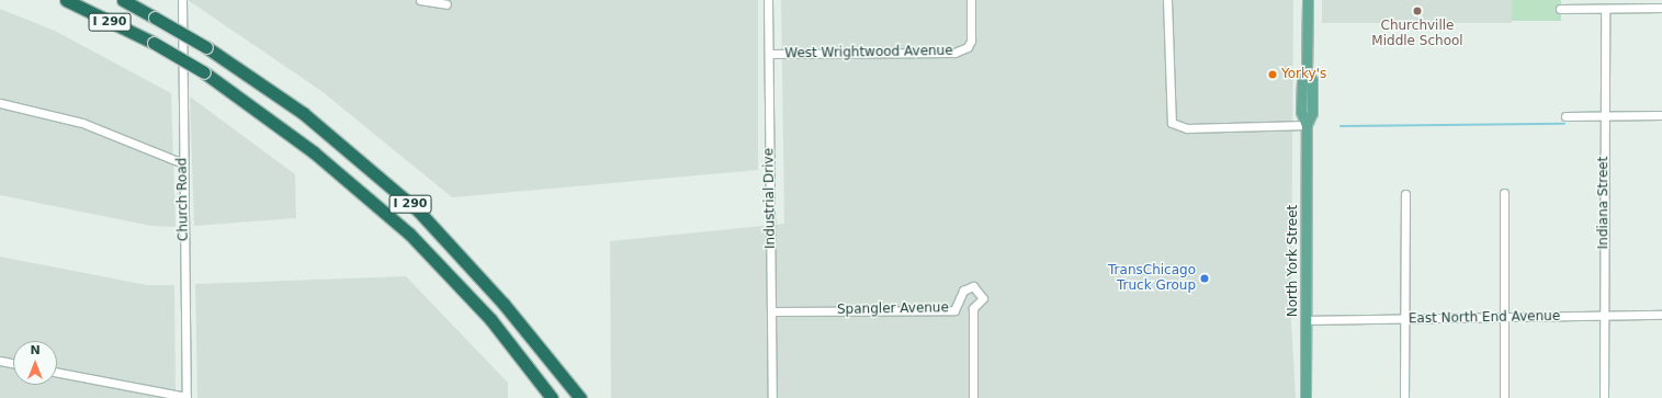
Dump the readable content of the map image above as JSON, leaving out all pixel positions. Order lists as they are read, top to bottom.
{
  "streets": {
    "highway": ["I 290"],
    "main road": ["North York Street"],
    "street": [
      "West Wrightwood Avenue",
      "Industrial Drive",
      "Church Road",
      "Indiana Street",
      "Spangler Avenue",
      "East North End Avenue"
    ]
  },
  "crossings": [
    ["West Wrightwood Avenue", "Industrial Drive"],
    ["Industrial Drive", "Spangler Avenue"],
    ["Indiana Street", "East North End Avenue"],
    ["North York Street", "East North End Avenue"]
  ],
  "places": ["Churchville Middle School", "Yorky's", "TransChicago Truck Group"],
  "north": "top"
}
